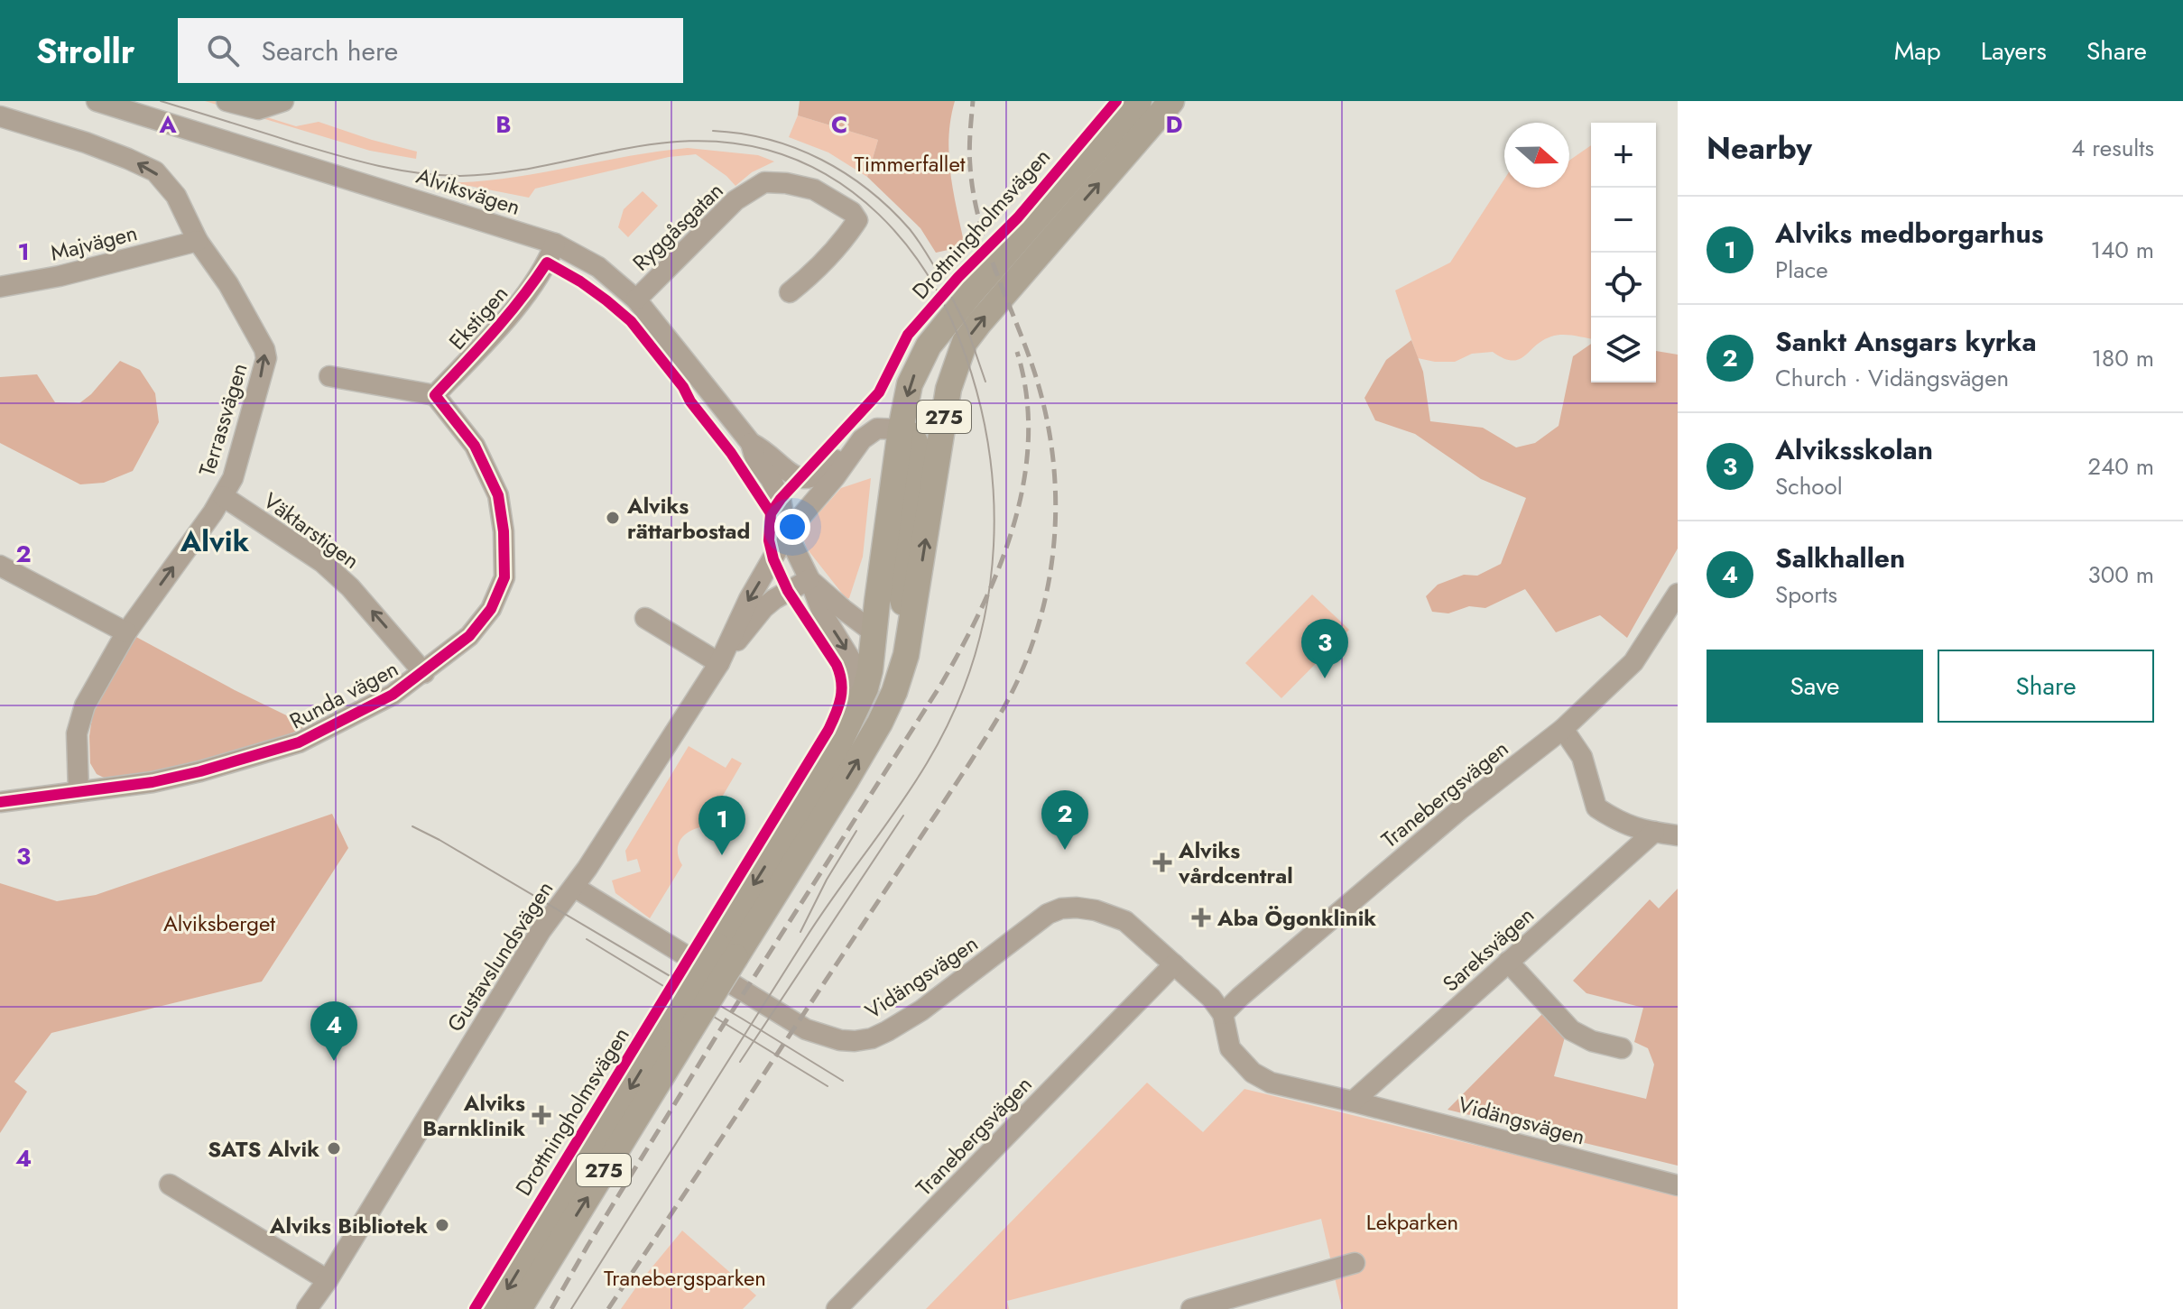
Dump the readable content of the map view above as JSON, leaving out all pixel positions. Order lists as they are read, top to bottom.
{
  "streets": {
    "main road": ["Drottningholmsvägen", "275"],
    "street": [
      "Alviksvägen",
      "Ryggåsgatan",
      "Majvägen",
      "Ekstigen",
      "Terrassvägen",
      "Väktarstigen",
      "Runda vägen",
      "Tranebergsvägen",
      "Sareksvägen",
      "Gustavslundsvägen",
      "Vidängsvägen"
    ]
  },
  "crossings": [
    ["Alviksvägen", "Drottningholmsvägen"],
    ["Alviksvägen", "Ryggåsgatan"],
    ["Alviksvägen", "Ekstigen"],
    ["Alviksvägen", "Gustavslundsvägen"],
    ["Majvägen", "Terrassvägen"],
    ["Ekstigen", "Runda vägen"],
    ["Terrassvägen", "Väktarstigen"],
    ["Terrassvägen", "Runda vägen"],
    ["Väktarstigen", "Runda vägen"],
    ["Tranebergsvägen", "Vidängsvägen"],
    ["Sareksvägen", "Vidängsvägen"],
    ["Gustavslundsvägen", "Vidängsvägen"]
  ],
  "one_way": ["Väktarstigen"],
  "districts": ["Alvik"],
  "parks": [
    "Timmerfallet",
    "Alviksberget",
    "Lekparken",
    "Tranebergsparken"
  ],
  "places": {
    "other": ["Alviks rättarbostad", "SATS Alvik", "Alviks Bibliotek"],
    "health": ["Alviks vårdcentral", "Aba Ögonklinik", "Alviks Barnklinik"]
  },
  "north": "right",
  "page": {
    "header": "Strollr",
    "search": "Search here",
    "nav": ["Map", "Layers", "Share"],
    "heading": ["Nearby", "4 results"],
    "map_buttons": ["+", "−"],
    "list": [
      {
        "mark": "1",
        "name": "Alviks medborgarhus",
        "note": "Place",
        "value": "140 m"
      },
      {
        "mark": "2",
        "name": "Sankt Ansgars kyrka",
        "note": "Church · Vidängsvägen",
        "value": "180 m"
      },
      {
        "mark": "3",
        "name": "Alviksskolan",
        "note": "School",
        "value": "240 m"
      },
      {
        "mark": "4",
        "name": "Salkhallen",
        "note": "Sports",
        "value": "300 m"
      }
    ],
    "pins": [
      "3",
      "2",
      "1",
      "4"
    ],
    "buttons": ["Save", "Share"]
  },
  "grid": {
    "columns": [
      "A",
      "B",
      "C",
      "D"
    ],
    "rows": [
      "1",
      "2",
      "3",
      "4"
    ]
  }
}
